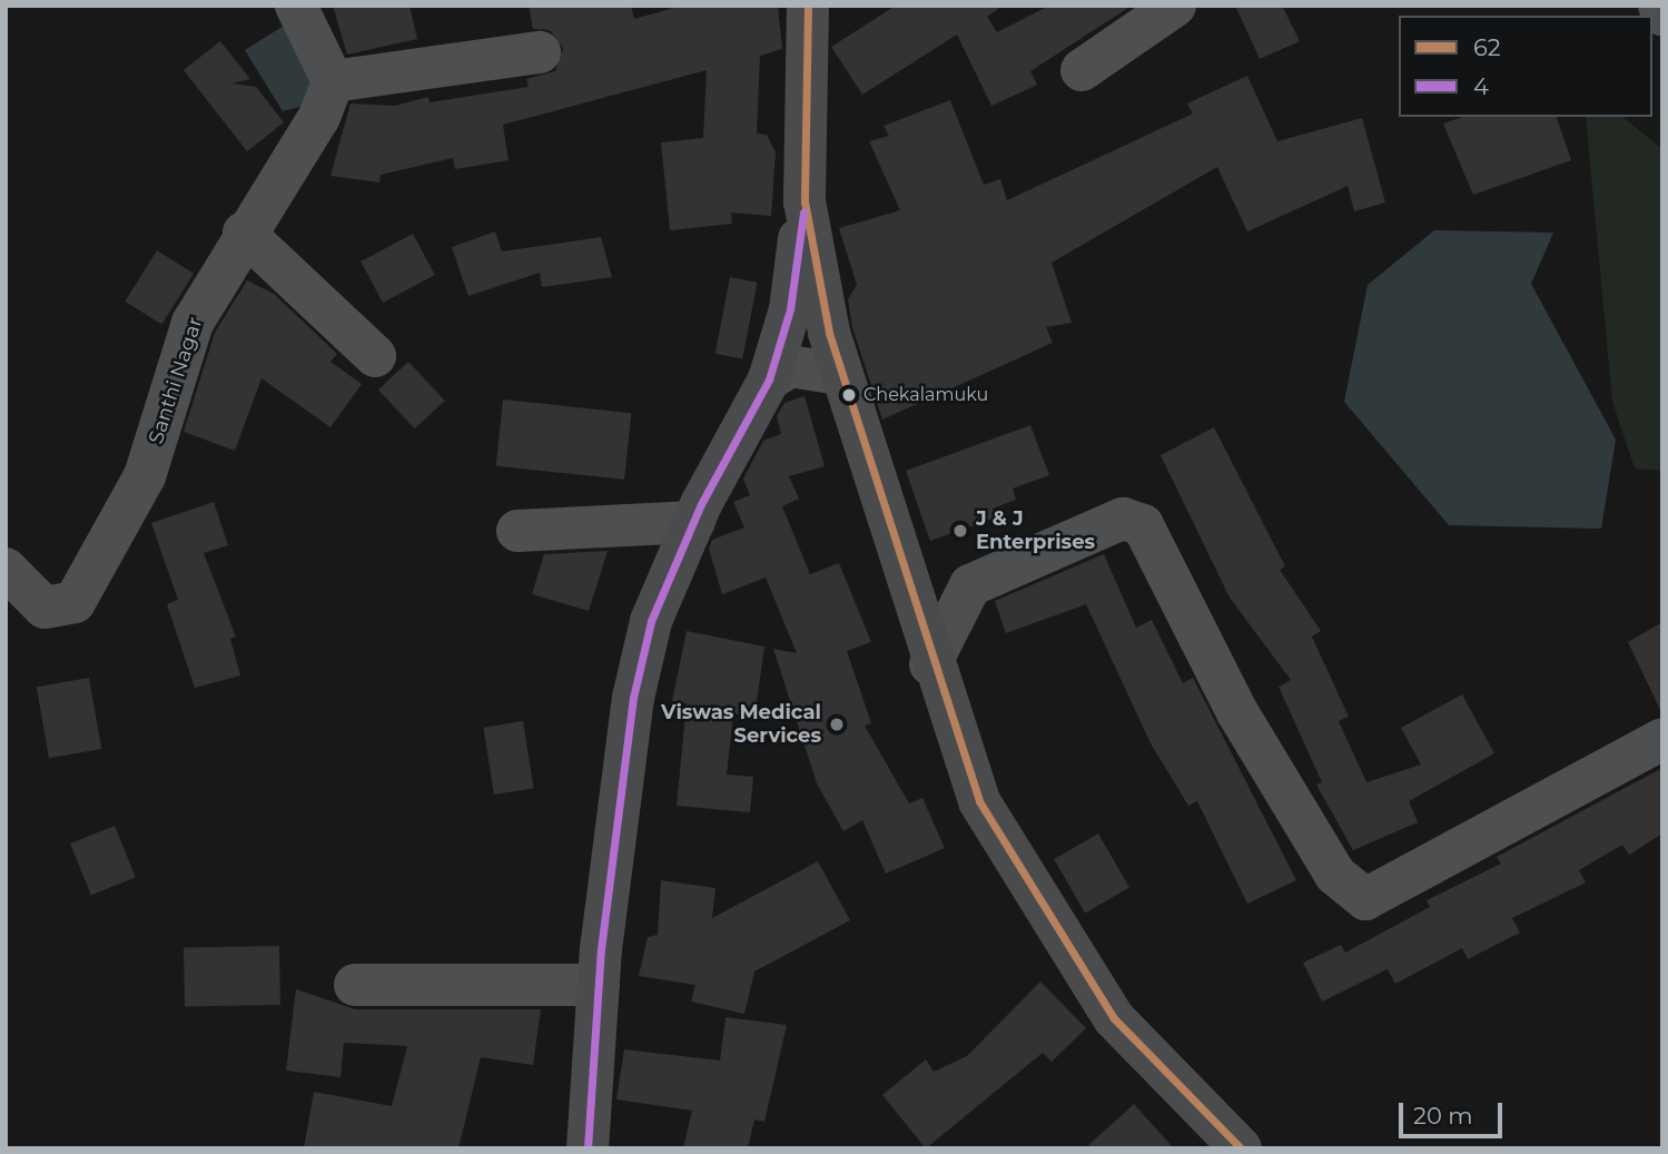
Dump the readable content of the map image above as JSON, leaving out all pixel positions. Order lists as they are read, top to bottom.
{
  "streets": {
    "street": ["Santhi Nagar"]
  },
  "places": ["Chekalamuku", "J & J Enterprises", "Viswas Medical Services"],
  "lines": ["transit line 62", "transit line 4"],
  "legend": ["62", "4"],
  "scale_bar": "20 m"
}
